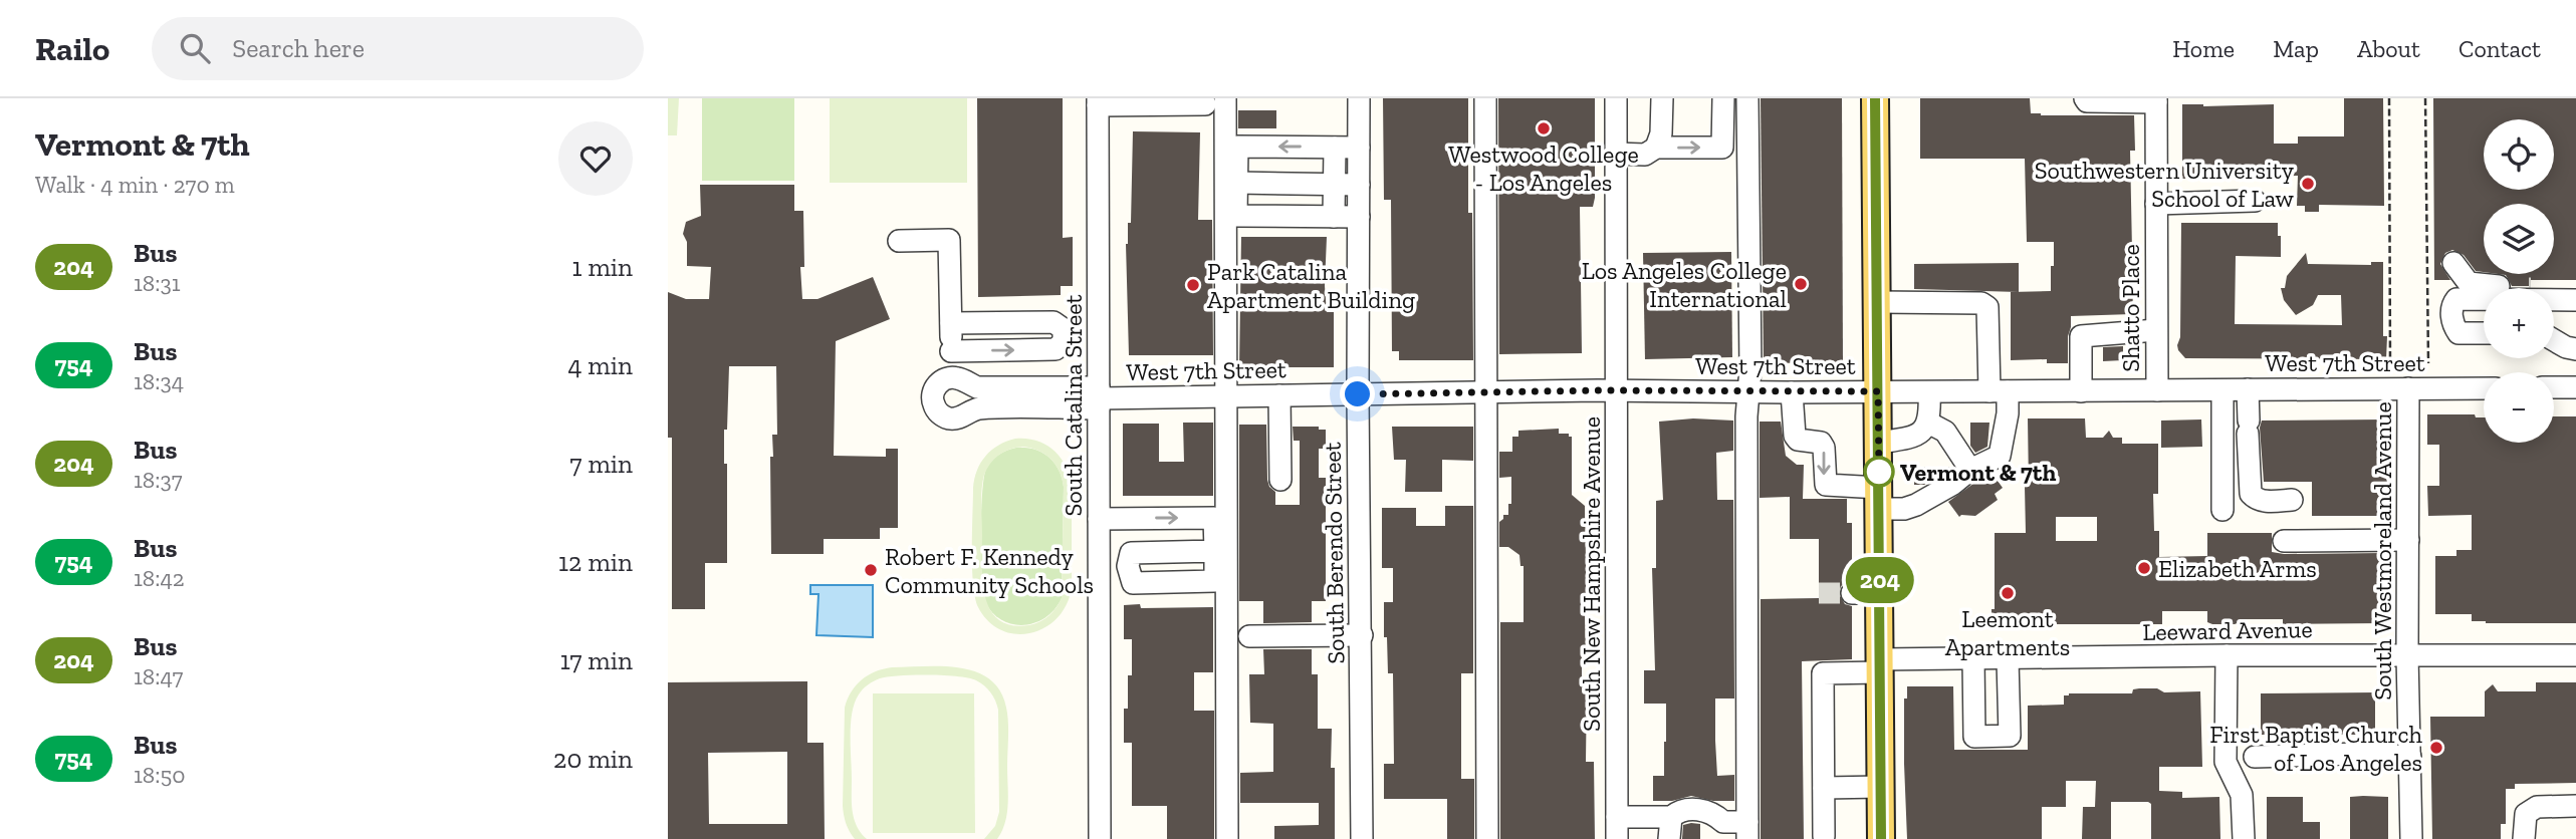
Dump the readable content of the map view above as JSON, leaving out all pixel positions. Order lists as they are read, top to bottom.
{
  "streets": {
    "street": [
      "Shatto Place",
      "West 7th Street",
      "South Catalina Street",
      "South Westmoreland Avenue",
      "South Berendo Street",
      "South New Hampshire Avenue",
      "Leeward Avenue"
    ]
  },
  "crossings": [
    ["Shatto Place", "West 7th Street"],
    ["West 7th Street", "South Catalina Street"],
    ["West 7th Street", "South Westmoreland Avenue"],
    ["West 7th Street", "South Berendo Street"],
    ["West 7th Street", "South New Hampshire Avenue"],
    ["South Westmoreland Avenue", "Leeward Avenue"]
  ],
  "places": [
    "Westwood College - Los Angeles",
    "Southwestern University School of Law",
    "Los Angeles College International",
    "Park Catalina Apartment Building",
    "Vermont & 7th",
    "Elizabeth Arms",
    "Robert F. Kennedy Community Schools",
    "Leemont Apartments",
    "First Baptist Church of Los Angeles"
  ],
  "lines": ["bus line 204"],
  "page": {
    "header": "Railo",
    "search": "Search here",
    "nav": [
      "Home",
      "Map",
      "About",
      "Contact"
    ],
    "heading": ["Vermont & 7th", "Walk · 4 min · 270 m"],
    "on_map": "204",
    "map_buttons": ["+", "−"],
    "list": [
      {
        "mark": "204",
        "name": "Bus",
        "note": "18:31",
        "value": "1 min"
      },
      {
        "mark": "754",
        "name": "Bus",
        "note": "18:34",
        "value": "4 min"
      },
      {
        "mark": "204",
        "name": "Bus",
        "note": "18:37",
        "value": "7 min"
      },
      {
        "mark": "754",
        "name": "Bus",
        "note": "18:42",
        "value": "12 min"
      },
      {
        "mark": "204",
        "name": "Bus",
        "note": "18:47",
        "value": "17 min"
      },
      {
        "mark": "754",
        "name": "Bus",
        "note": "18:50",
        "value": "20 min"
      }
    ]
  }
}
